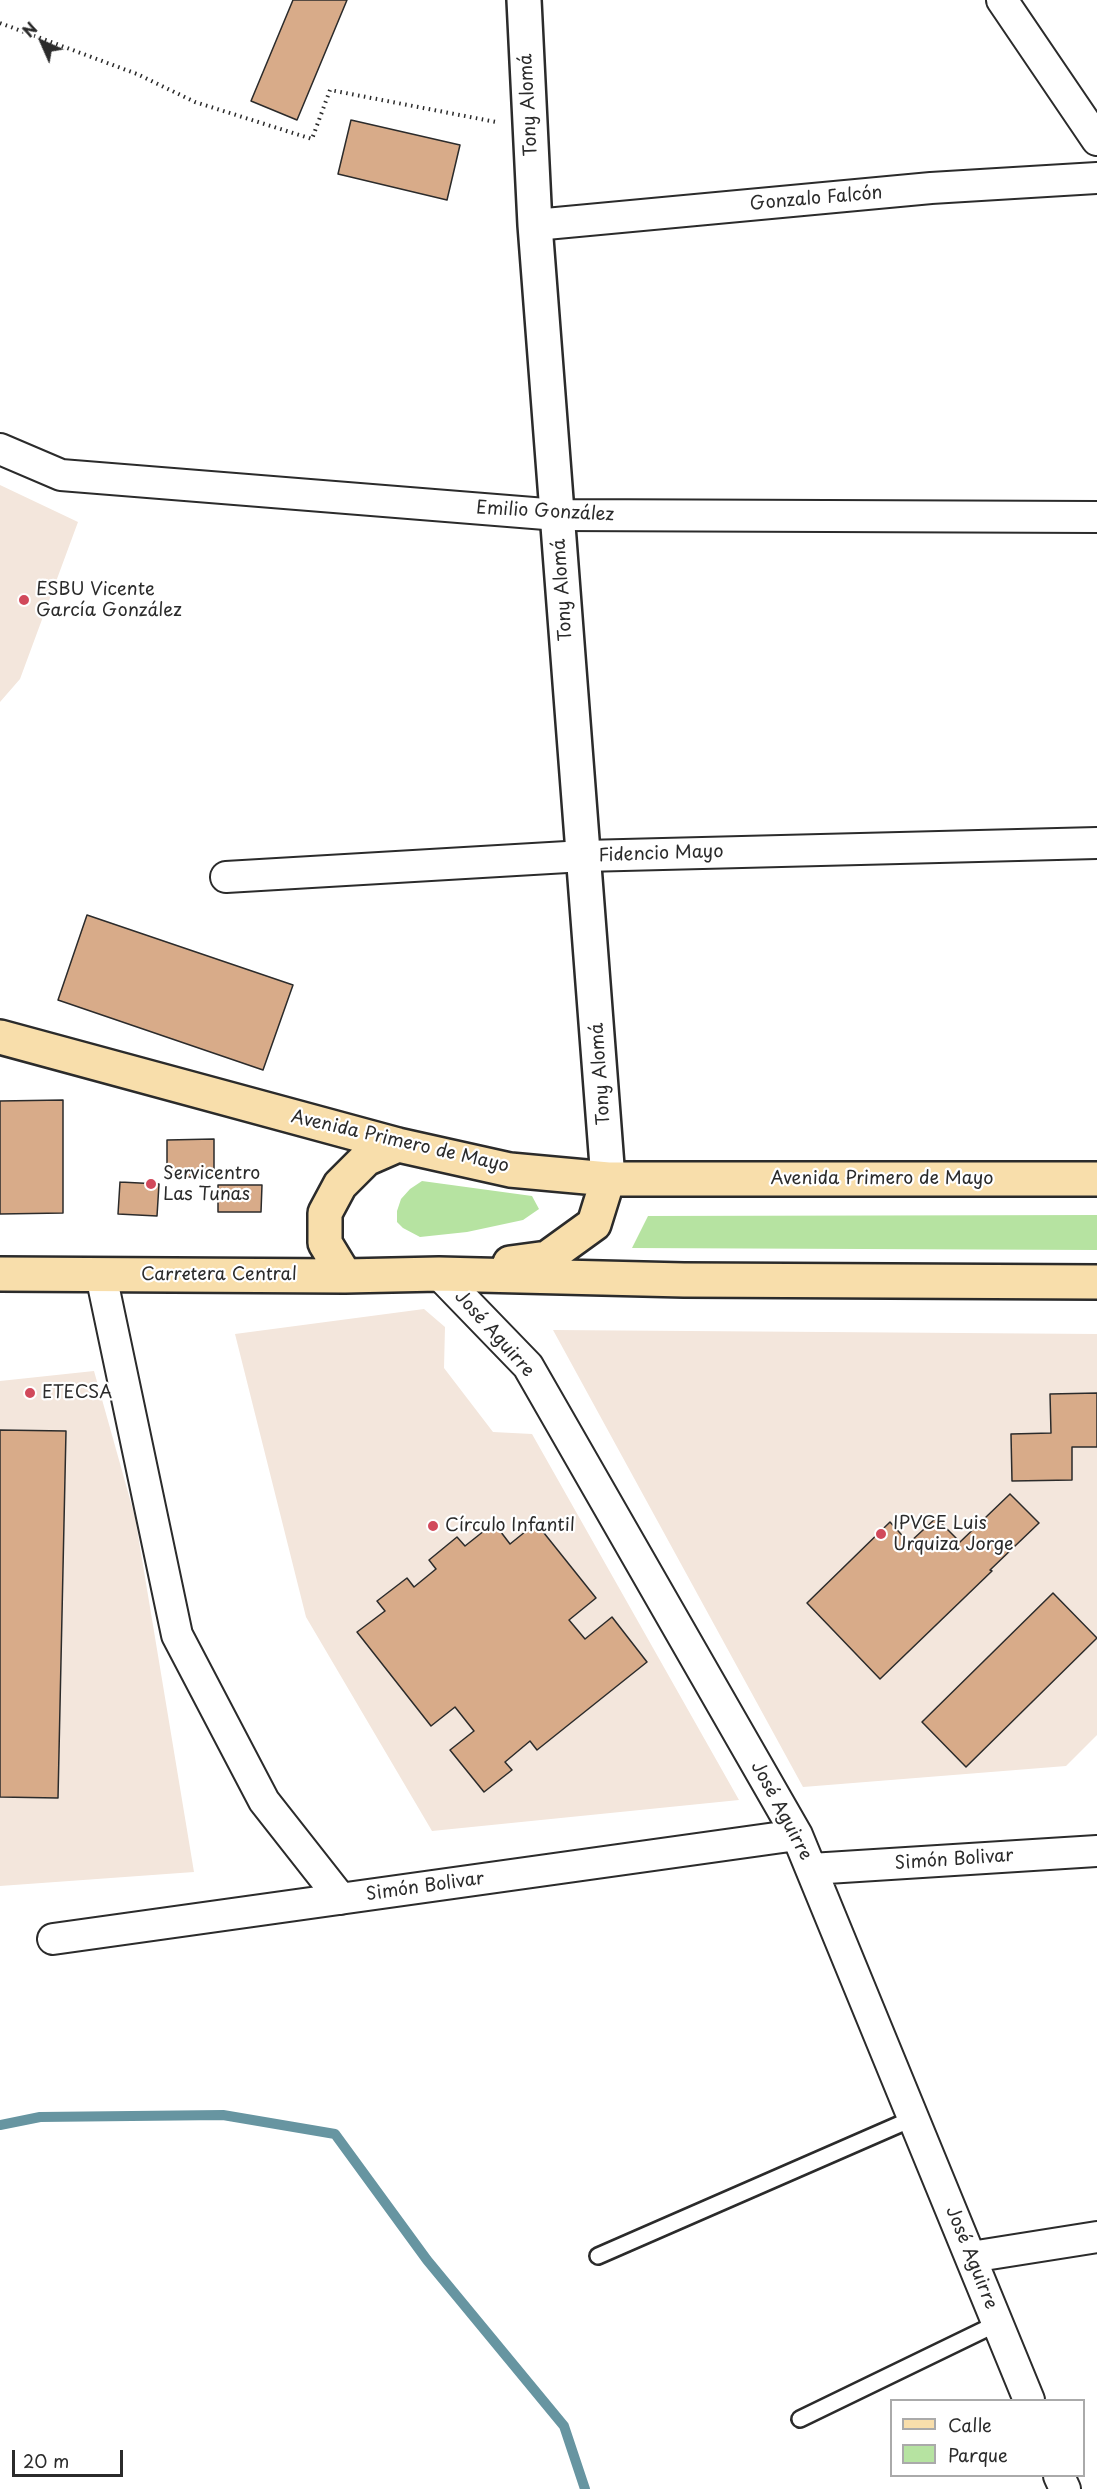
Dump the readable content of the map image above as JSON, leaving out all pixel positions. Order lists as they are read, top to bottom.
{
  "streets": {
    "main road": ["Avenida Primero de Mayo", "Carretera Central"],
    "street": [
      "Tony Alomá",
      "Gonzalo Falcón",
      "Emilio González",
      "Fidencio Mayo",
      "José Aguirre",
      "Simón Bolivar"
    ]
  },
  "crossings": [
    ["Tony Alomá", "Gonzalo Falcón"],
    ["Tony Alomá", "Emilio González"],
    ["Tony Alomá", "Fidencio Mayo"],
    ["Tony Alomá", "Avenida Primero de Mayo"],
    ["Carretera Central", "José Aguirre"],
    ["José Aguirre", "Simón Bolivar"]
  ],
  "places": [
    "ESBU Vicente García González",
    "Servicentro Las Tunas",
    "ETECSA",
    "Círculo Infantil",
    "IPVCE Luis Urquiza Jorge"
  ],
  "legend": ["Calle", "Parque"],
  "scale_bar": "20 m",
  "north": "top left"
}
